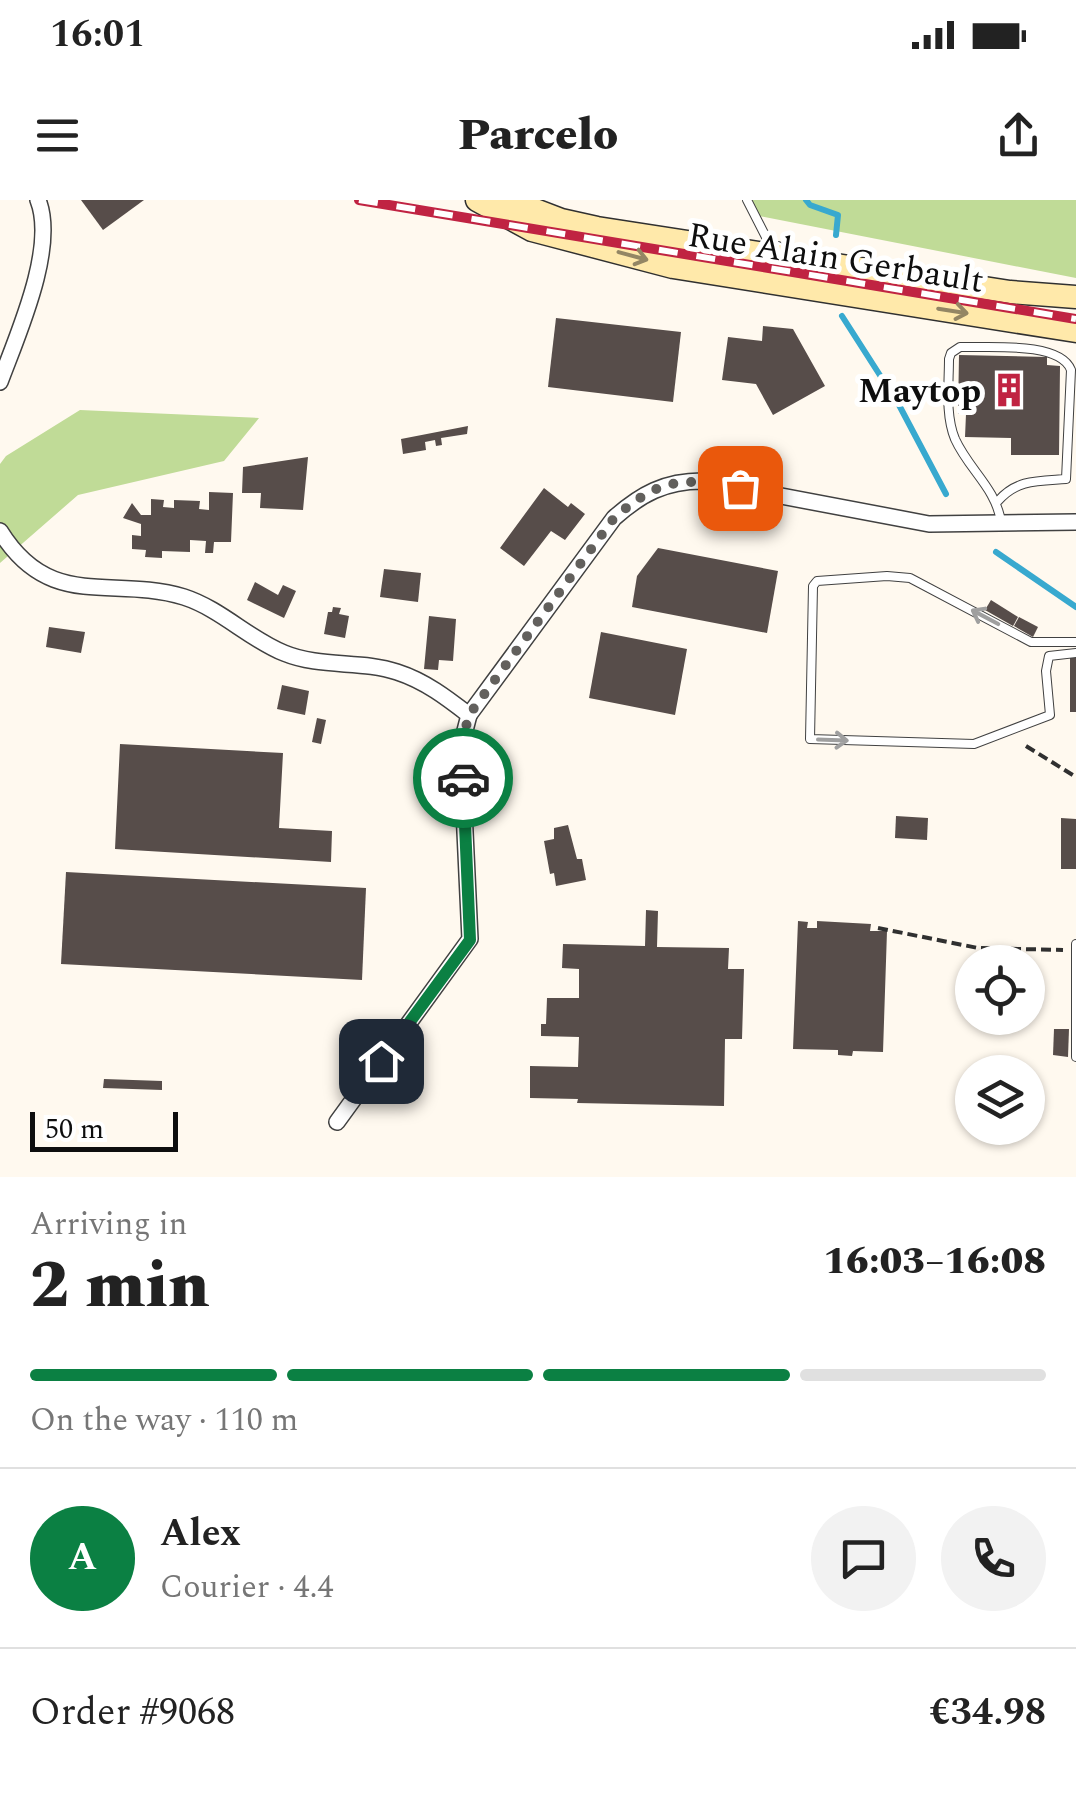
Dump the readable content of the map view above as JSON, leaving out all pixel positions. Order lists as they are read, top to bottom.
{
  "streets": {
    "main road": ["Rue Alain Gerbault"]
  },
  "places": {
    "building": ["Maytop"]
  },
  "scale_bar": "50 m",
  "page": {
    "status": "16:01",
    "header": "Parcelo",
    "scale": "50 m",
    "heading": ["2 min", "Arriving in", "16:03–16:08"],
    "panel": [
      "Alex",
      "Courier · 4.4",
      "Order #9068",
      "€34.98"
    ],
    "bar": "On the way · 110 m",
    "round": "A"
  }
}
